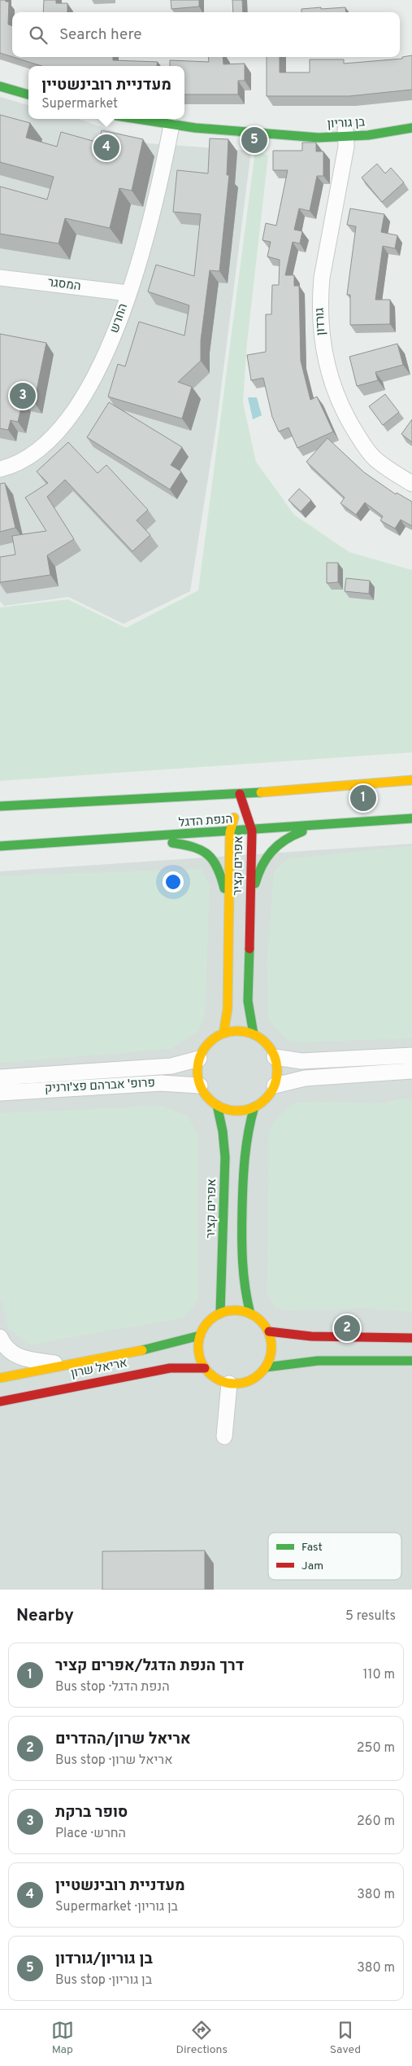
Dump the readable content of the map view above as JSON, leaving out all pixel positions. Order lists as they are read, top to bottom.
{
  "streets": {
    "street": [
      "בן גוריון",
      "המסגר",
      "החרש",
      "גורדון",
      "הנפת הדגל",
      "אפרים קציר",
      "פרופ' אברהם פצ'ורניק",
      "אריאל שרון"
    ]
  },
  "crossings": [
    ["בן גוריון", "החרש"],
    ["בן גוריון", "גורדון"],
    ["המסגר", "החרש"],
    ["הנפת הדגל", "אפרים קציר"],
    ["אפרים קציר", "פרופ' אברהם פצ'ורניק"],
    ["אפרים קציר", "אריאל שרון"]
  ],
  "legend": ["Fast", "Jam"],
  "page": {
    "search": "Search here",
    "popup": ["מעדניית רובינשטיין", "Supermarket"],
    "pins": [
      "5",
      "4",
      "3",
      "1",
      "2"
    ],
    "heading": ["Nearby", "5 results"],
    "list": [
      {
        "mark": "1",
        "name": "דרך הנפת הדגל/אפרים קציר",
        "note": "Bus stop · הנפת הדגל",
        "value": "110 m"
      },
      {
        "mark": "2",
        "name": "אריאל שרון/ההדרים",
        "note": "Bus stop · אריאל שרון",
        "value": "250 m"
      },
      {
        "mark": "3",
        "name": "סופר ברקת",
        "note": "Place · החרש",
        "value": "260 m"
      },
      {
        "mark": "4",
        "name": "מעדניית רובינשטיין",
        "note": "Supermarket · בן גוריון",
        "value": "380 m"
      },
      {
        "mark": "5",
        "name": "בן גוריון/גורדון",
        "note": "Bus stop · בן גוריון",
        "value": "380 m"
      }
    ],
    "nav": ["Map", "Directions", "Saved"]
  }
}
